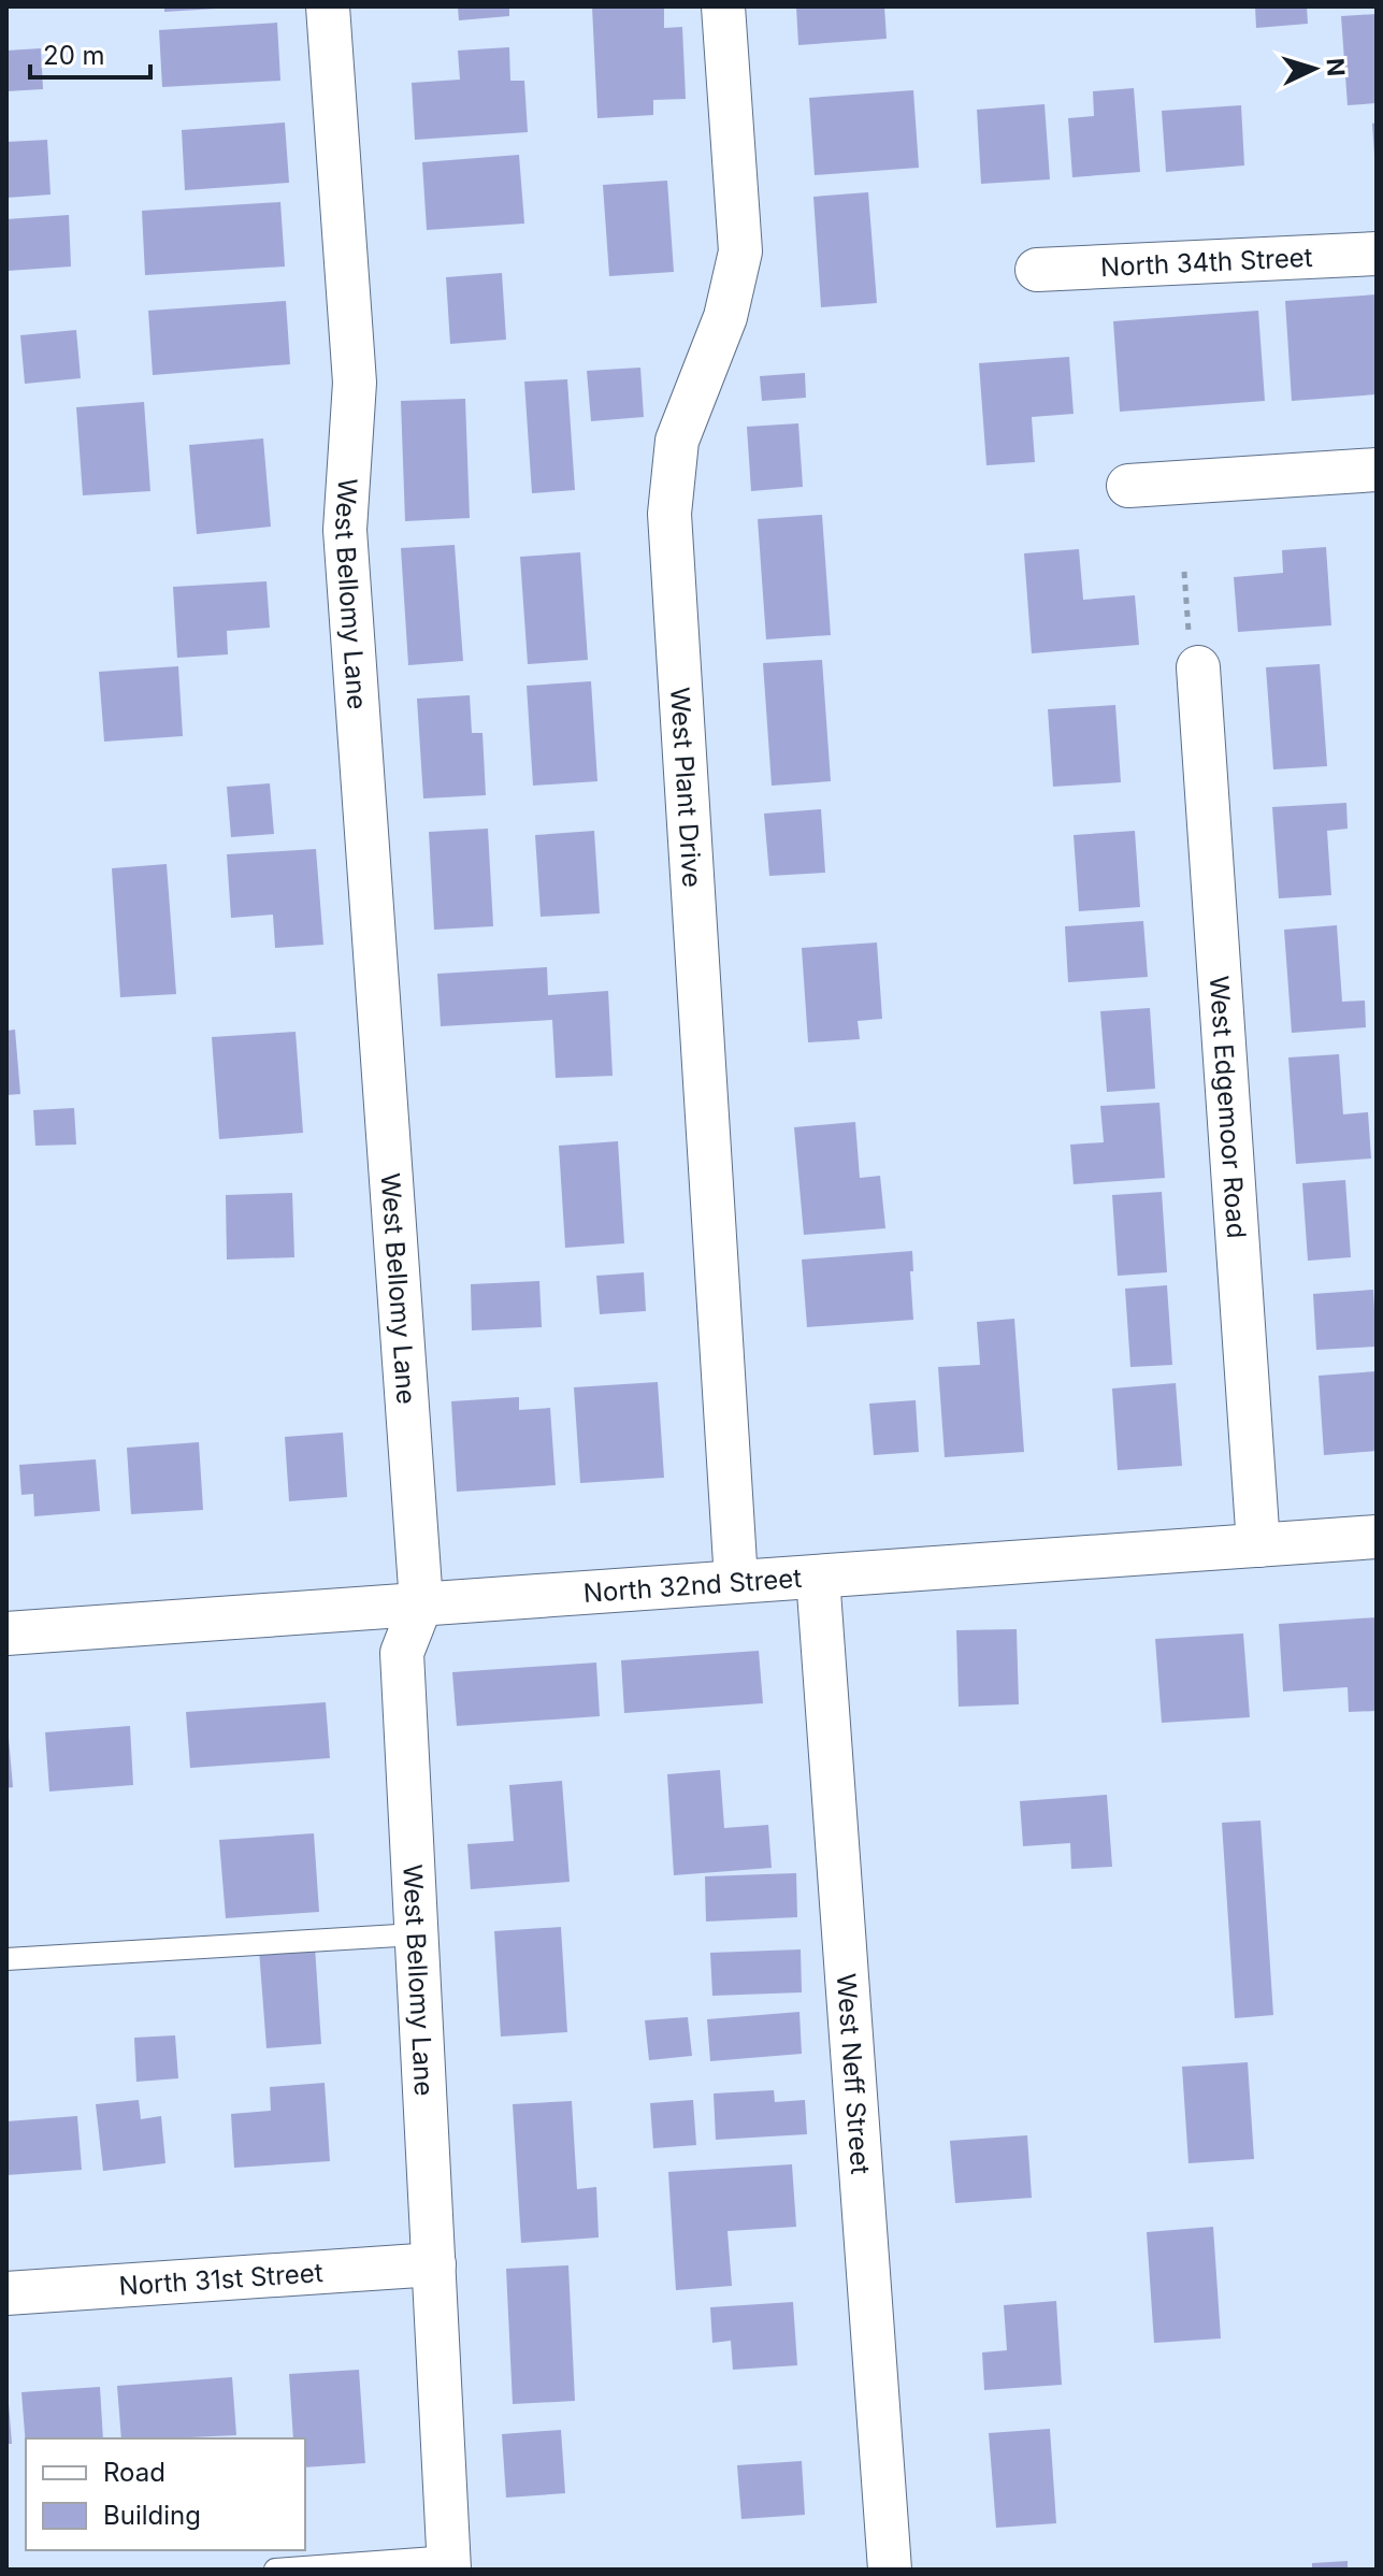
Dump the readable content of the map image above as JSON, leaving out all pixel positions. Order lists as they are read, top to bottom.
{
  "streets": {
    "street": [
      "North 34th Street",
      "West Bellomy Lane",
      "West Plant Drive",
      "West Edgemoor Road",
      "North 32nd Street",
      "West Neff Street",
      "North 31st Street"
    ]
  },
  "crossings": [
    ["West Bellomy Lane", "North 32nd Street"],
    ["West Bellomy Lane", "North 31st Street"],
    ["West Plant Drive", "North 32nd Street"],
    ["West Edgemoor Road", "North 32nd Street"],
    ["North 32nd Street", "West Neff Street"]
  ],
  "legend": ["Road", "Building"],
  "scale_bar": "20 m",
  "north": "right"
}
